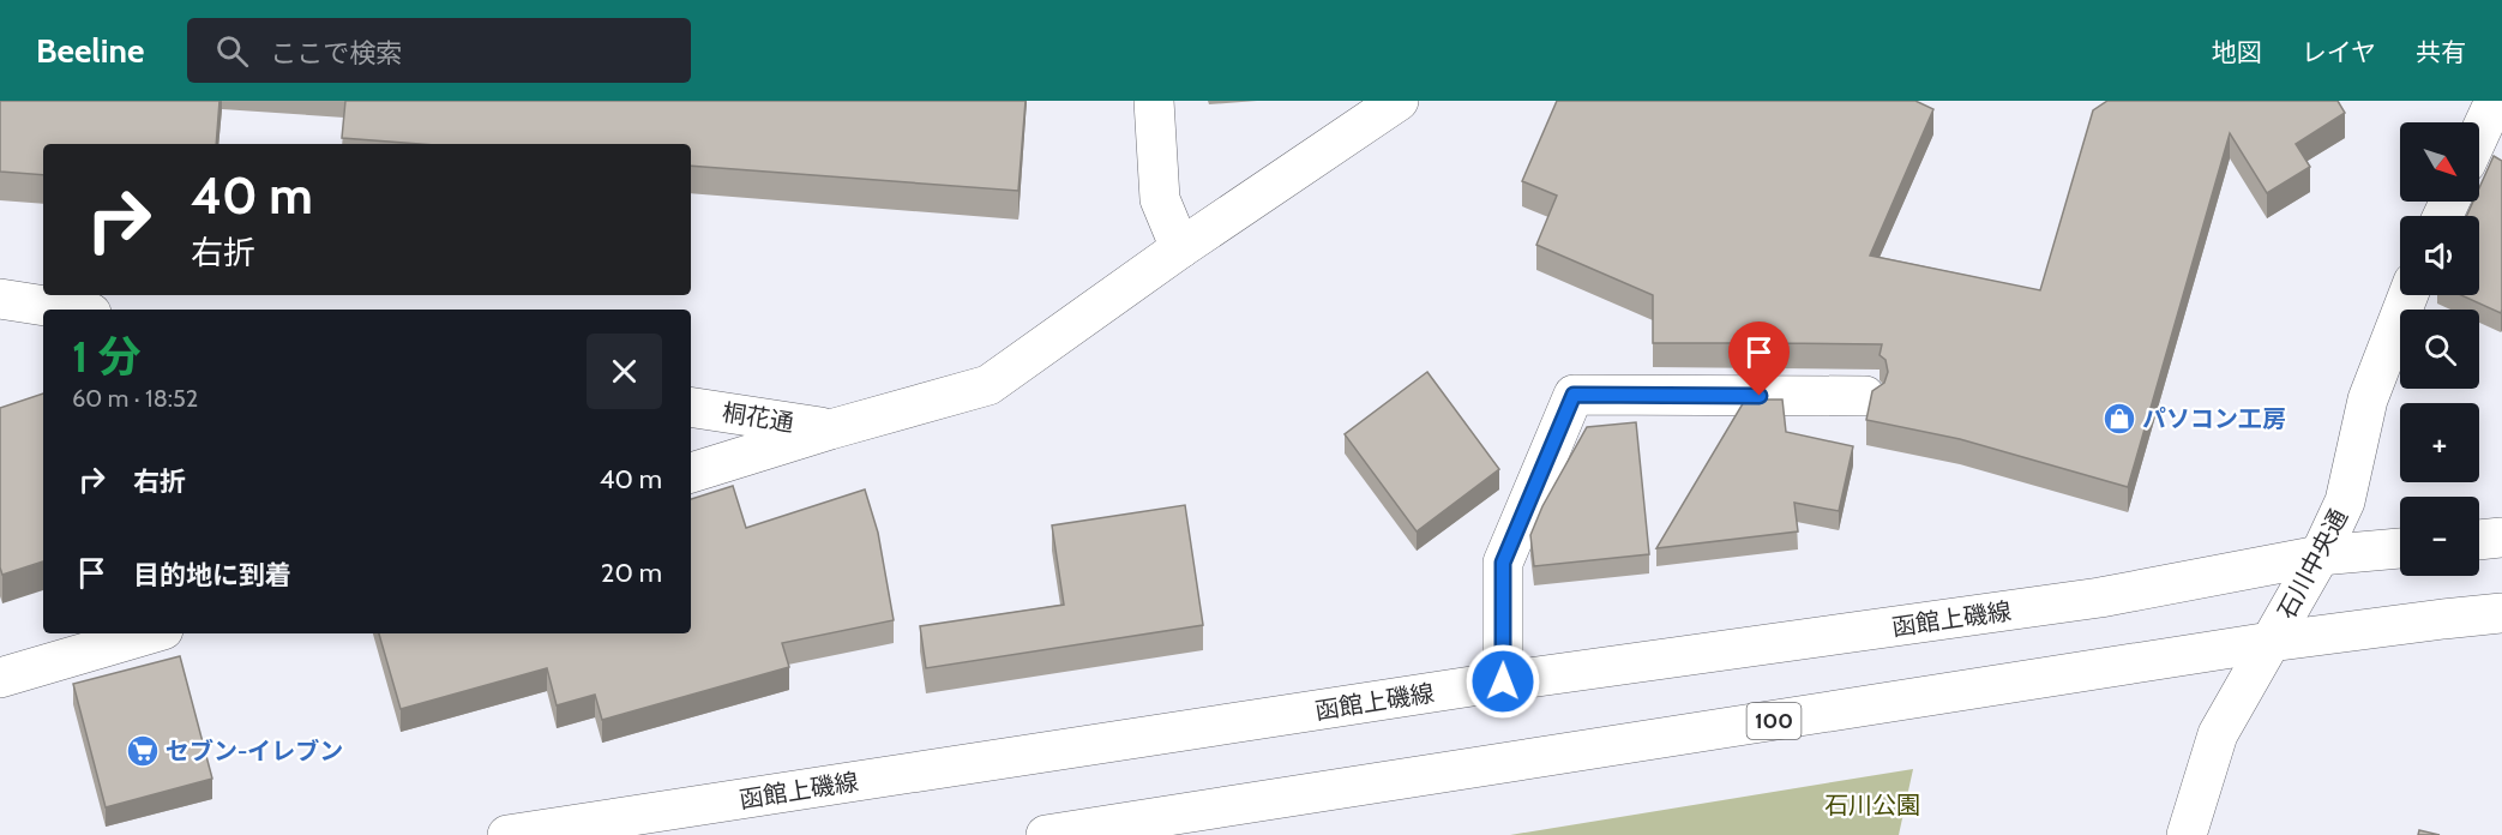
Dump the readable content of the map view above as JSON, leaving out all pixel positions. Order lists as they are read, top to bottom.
{
  "streets": {
    "main road": [
      "桐花通",
      "石川中央通",
      "函館上磯線",
      "100"
    ]
  },
  "crossings": [
    ["石川中央通", "函館上磯線"],
    ["石川中央通", "100"]
  ],
  "parks": ["石川公園"],
  "places": {
    "shop": ["パソコン工房"],
    "supermarket": ["セブン-イレブン"]
  },
  "north": "bottom right",
  "page": {
    "header": "Beeline",
    "search": "ここで検索",
    "nav": ["地図", "レイヤ", "共有"],
    "map_buttons": ["+", "−"],
    "turn": ["40 m", "右折"],
    "heading": ["1 分", "60 m · 18:52"],
    "list": [
      {
        "name": "右折",
        "value": "40 m"
      },
      {
        "name": "目的地に到着",
        "value": "20 m"
      }
    ]
  }
}
